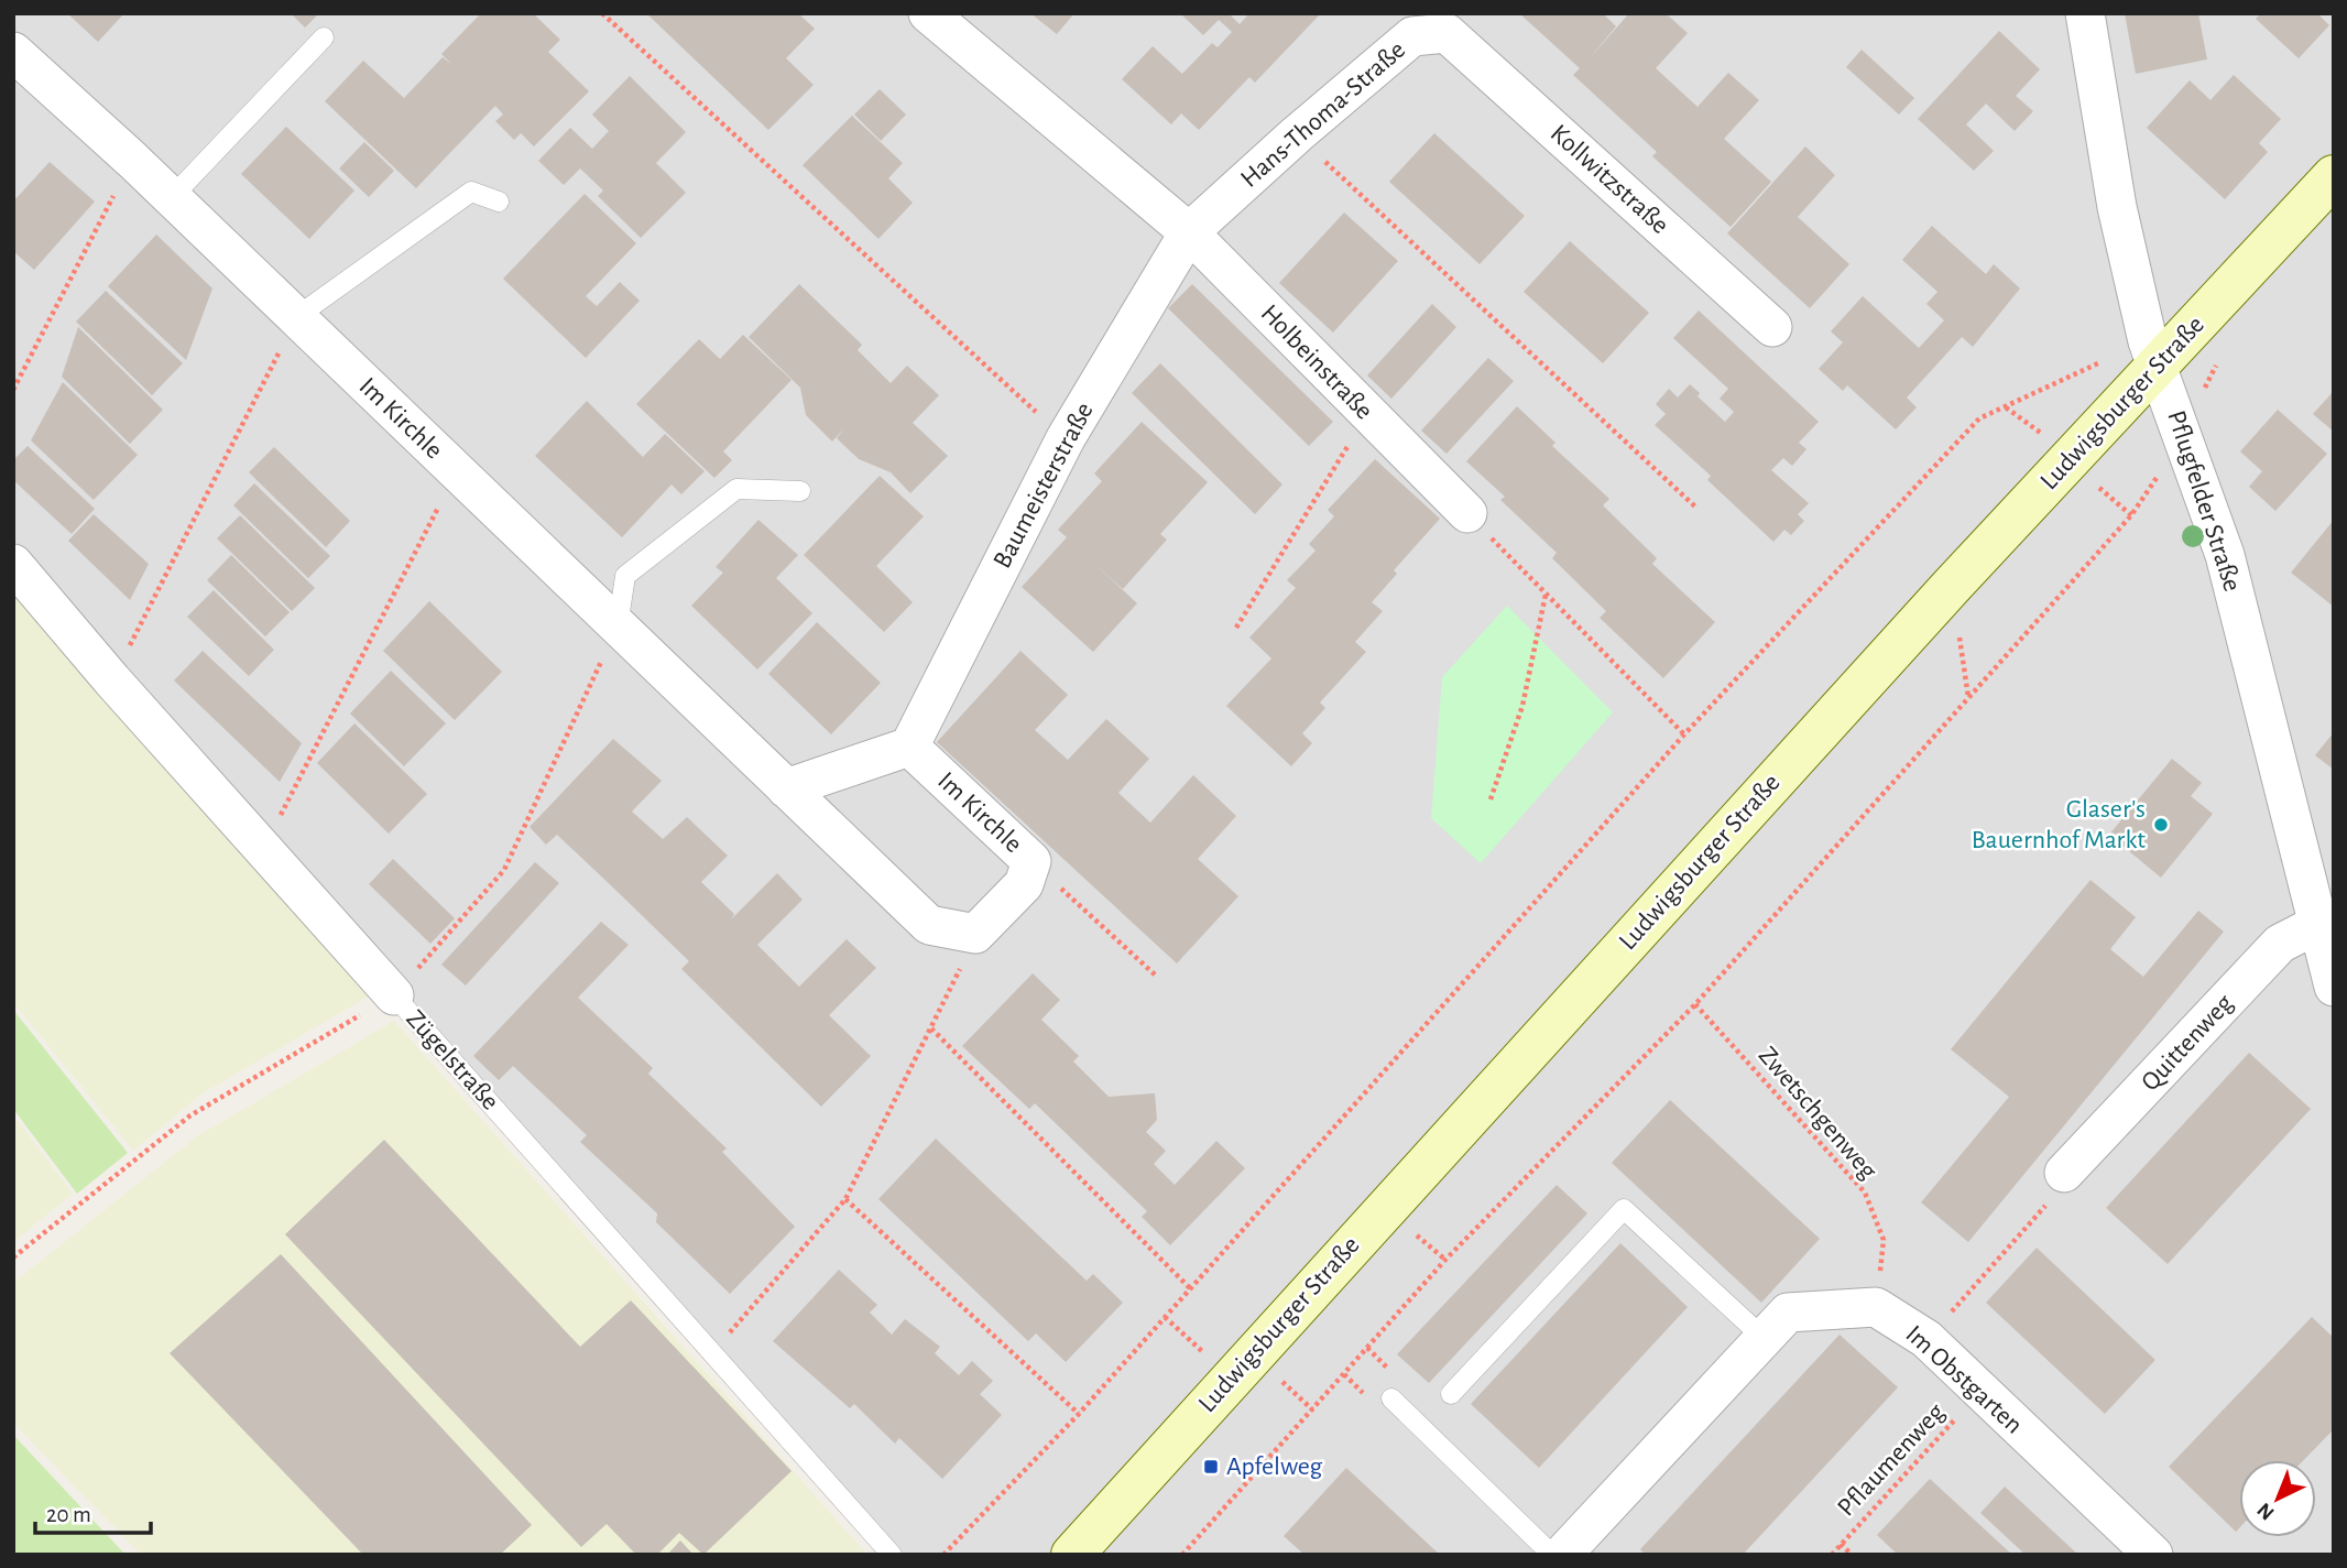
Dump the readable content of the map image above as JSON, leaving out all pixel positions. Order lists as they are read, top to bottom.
{
  "streets": {
    "main road": ["Ludwigsburger Straße"],
    "street": [
      "Hans-Thoma-Straße",
      "Kollwitzstraße",
      "Holbeinstraße",
      "Im Kirchle",
      "Baumeisterstraße",
      "Pflugfelder Straße",
      "Quittenweg",
      "Zügelstraße",
      "Im Obstgarten"
    ],
    "path": ["Zwetschgenweg", "Pflaumenweg"]
  },
  "crossings": [
    ["Hans-Thoma-Straße", "Kollwitzstraße"],
    ["Hans-Thoma-Straße", "Holbeinstraße"],
    ["Hans-Thoma-Straße", "Baumeisterstraße"],
    ["Holbeinstraße", "Baumeisterstraße"],
    ["Ludwigsburger Straße", "Pflugfelder Straße"],
    ["Im Kirchle", "Baumeisterstraße"],
    ["Pflugfelder Straße", "Quittenweg"],
    ["Zwetschgenweg", "Im Obstgarten"],
    ["Im Obstgarten", "Pflaumenweg"]
  ],
  "places": {
    "other": ["Glaser's Bauernhof Markt"],
    "transit": ["Apfelweg"]
  },
  "scale_bar": "20 m",
  "north": "bottom left"
}
